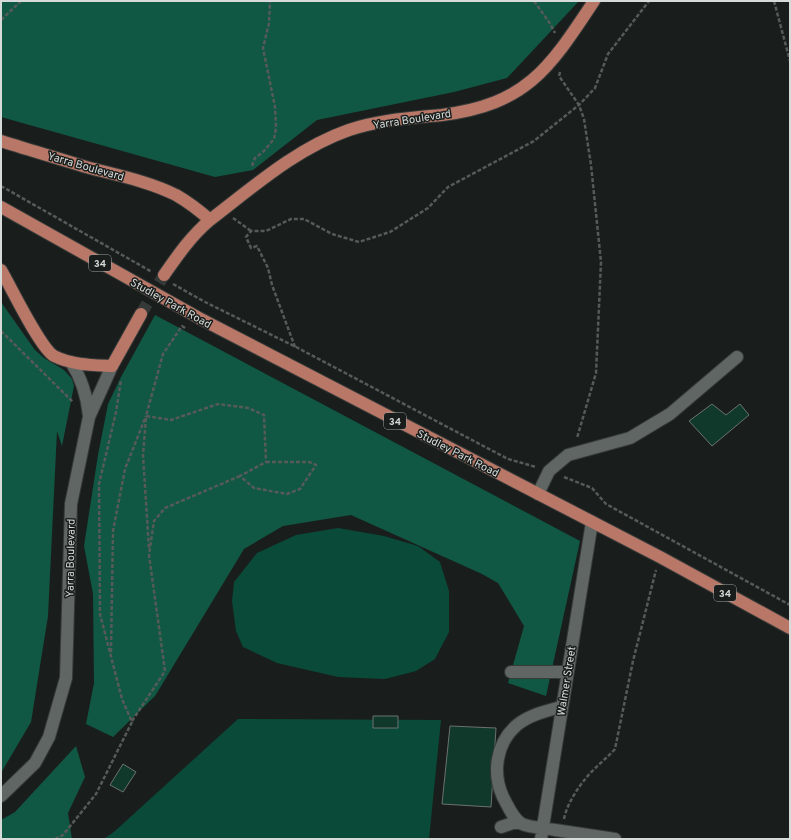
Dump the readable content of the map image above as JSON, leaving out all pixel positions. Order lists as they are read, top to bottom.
{
  "streets": {
    "main road": ["Yarra Boulevard", "34", "Studley Park Road"],
    "street": ["Walmer Street"]
  },
  "crossings": [
    ["Studley Park Road", "Walmer Street"]
  ]
}
